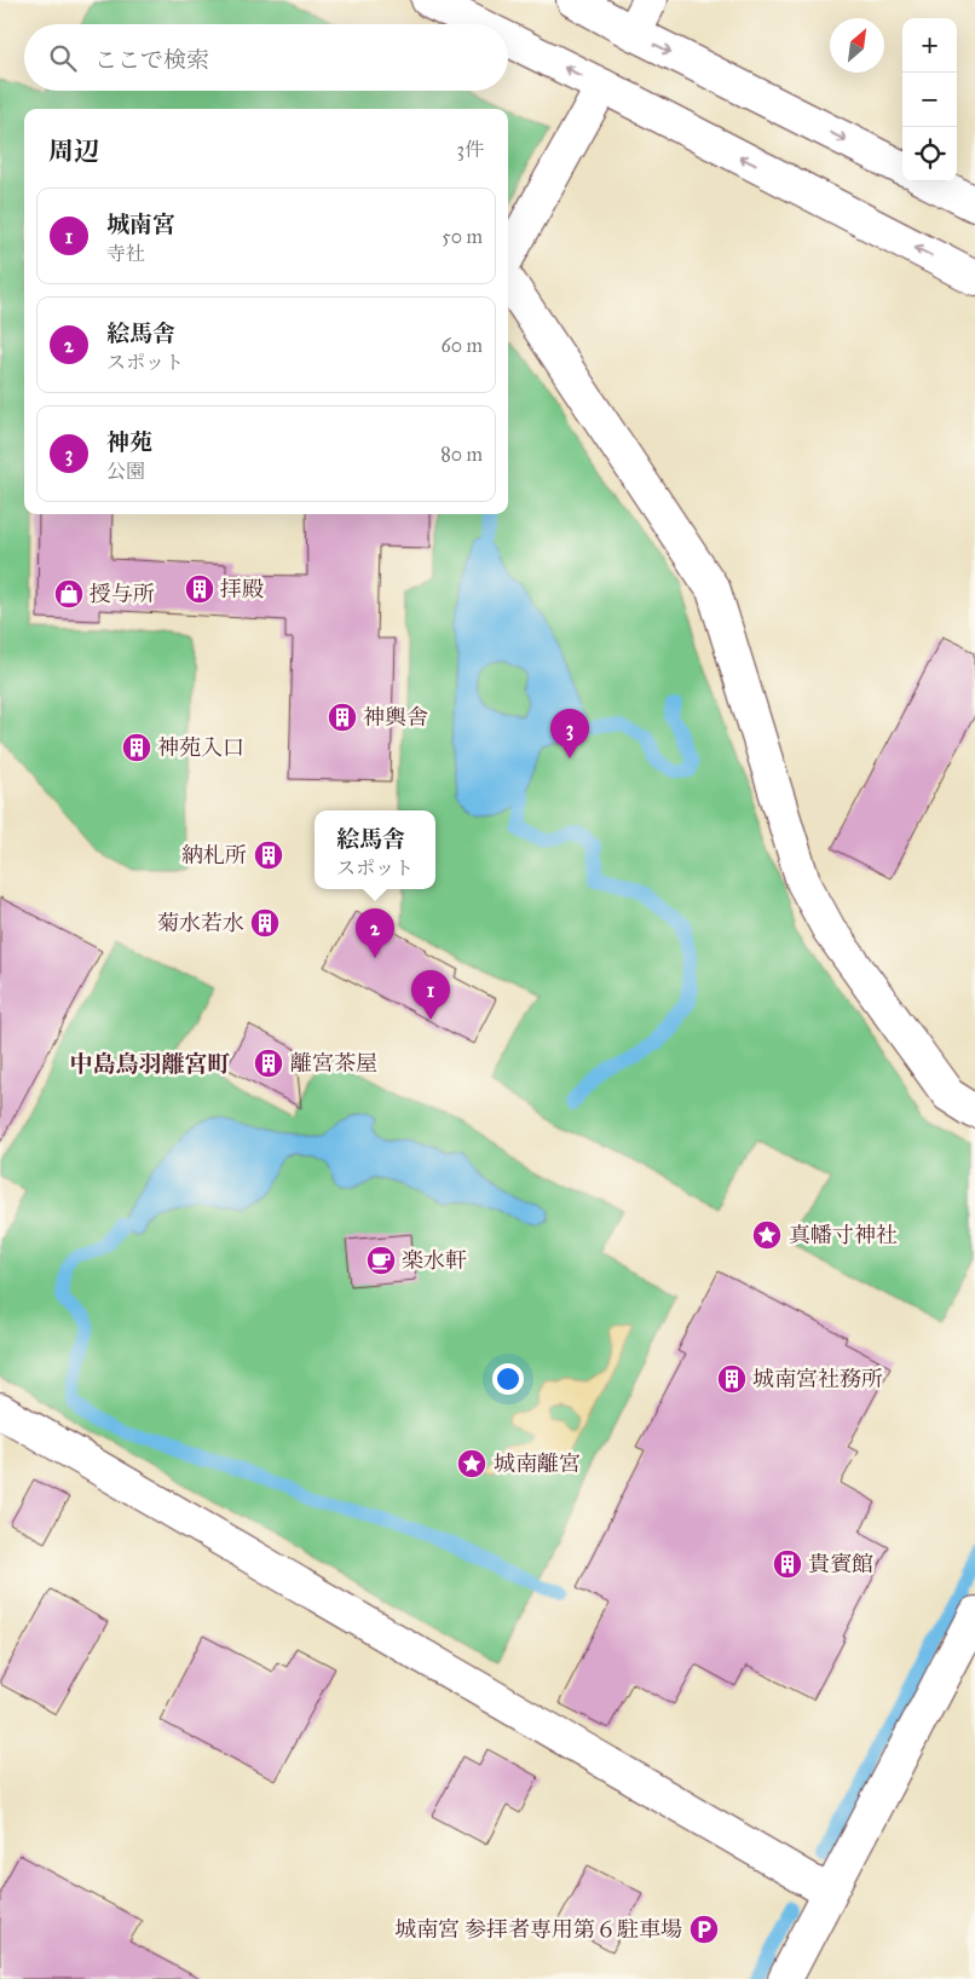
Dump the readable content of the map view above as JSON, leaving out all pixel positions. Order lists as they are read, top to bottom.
{
  "districts": ["中島鳥羽離宮町"],
  "places": {
    "building": [
      "拝殿",
      "神輿舎",
      "神苑入口",
      "納札所",
      "菊水若水",
      "離宮茶屋",
      "城南宮社務所",
      "貴賓館"
    ],
    "shop": ["授与所"],
    "place": ["真幡寸神社", "城南離宮"],
    "cafe": ["楽水軒"],
    "parking": ["城南宮 参拝者専用第６駐車場"]
  },
  "north": "top right",
  "page": {
    "map_buttons": ["+", "−"],
    "search": "ここで検索",
    "heading": ["周辺", "3件"],
    "list": [
      {
        "mark": "1",
        "name": "城南宮",
        "note": "寺社",
        "value": "50 m"
      },
      {
        "mark": "2",
        "name": "絵馬舎",
        "note": "スポット",
        "value": "60 m"
      },
      {
        "mark": "3",
        "name": "神苑",
        "note": "公園",
        "value": "80 m"
      }
    ],
    "pins": ["3", "2", "1"],
    "popup": ["絵馬舎", "スポット"]
  }
}
